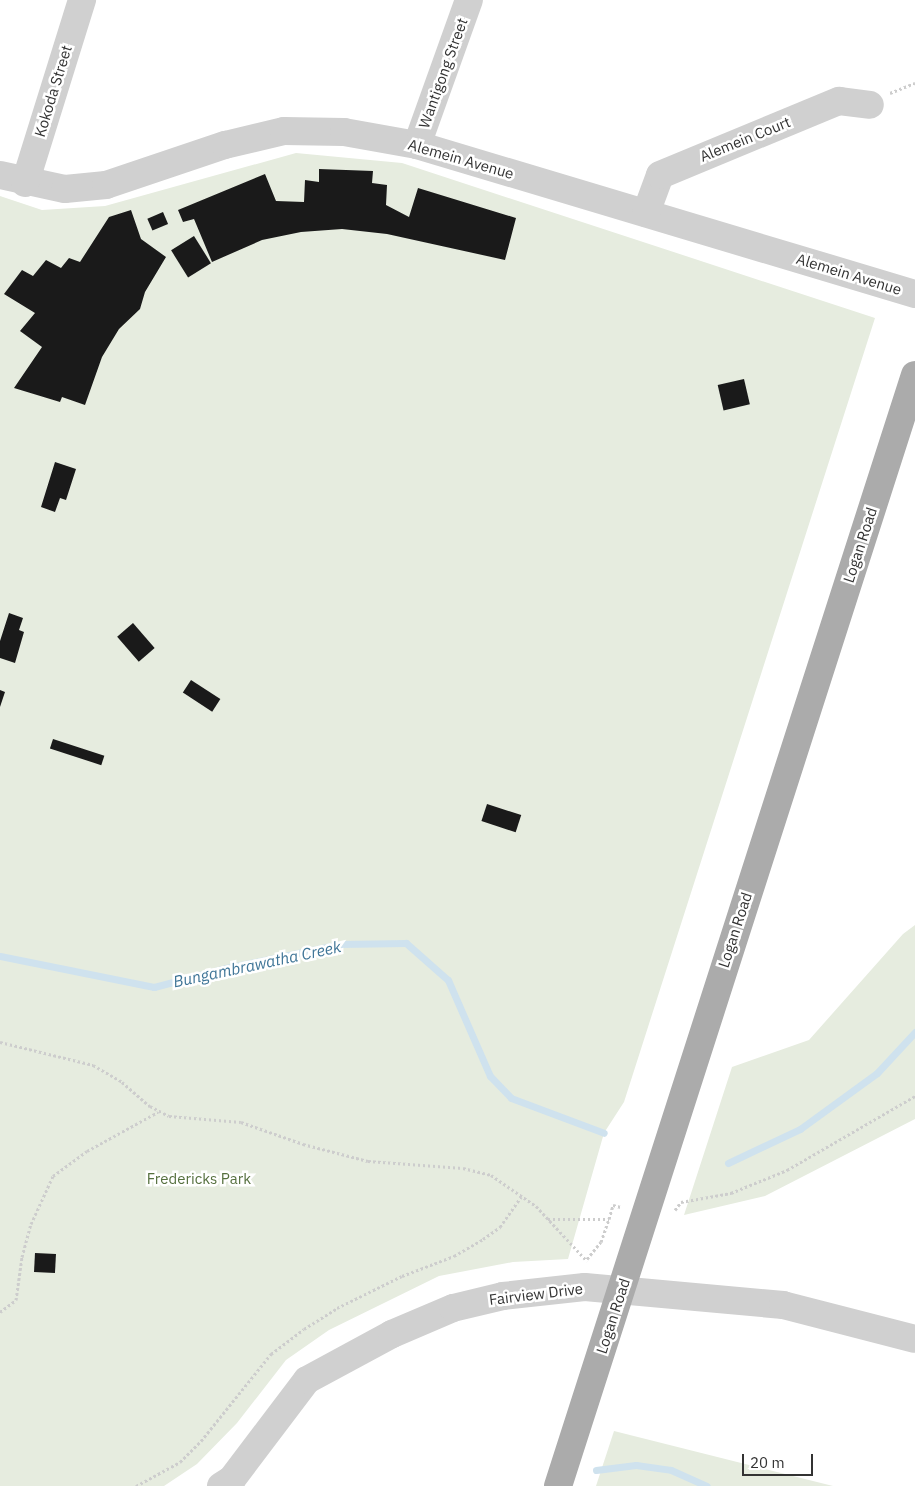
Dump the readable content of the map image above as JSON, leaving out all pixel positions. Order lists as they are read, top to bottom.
{
  "streets": {
    "main road": ["Logan Road"],
    "street": [
      "Wantigong Street",
      "Kokoda Street",
      "Alemein Court",
      "Alemein Avenue",
      "Fairview Drive"
    ]
  },
  "crossings": [
    ["Wantigong Street", "Alemein Avenue"],
    ["Kokoda Street", "Alemein Avenue"],
    ["Alemein Court", "Alemein Avenue"],
    ["Logan Road", "Fairview Drive"]
  ],
  "water": ["Bungambrawatha Creek"],
  "parks": ["Fredericks Park"],
  "scale_bar": "20 m"
}
